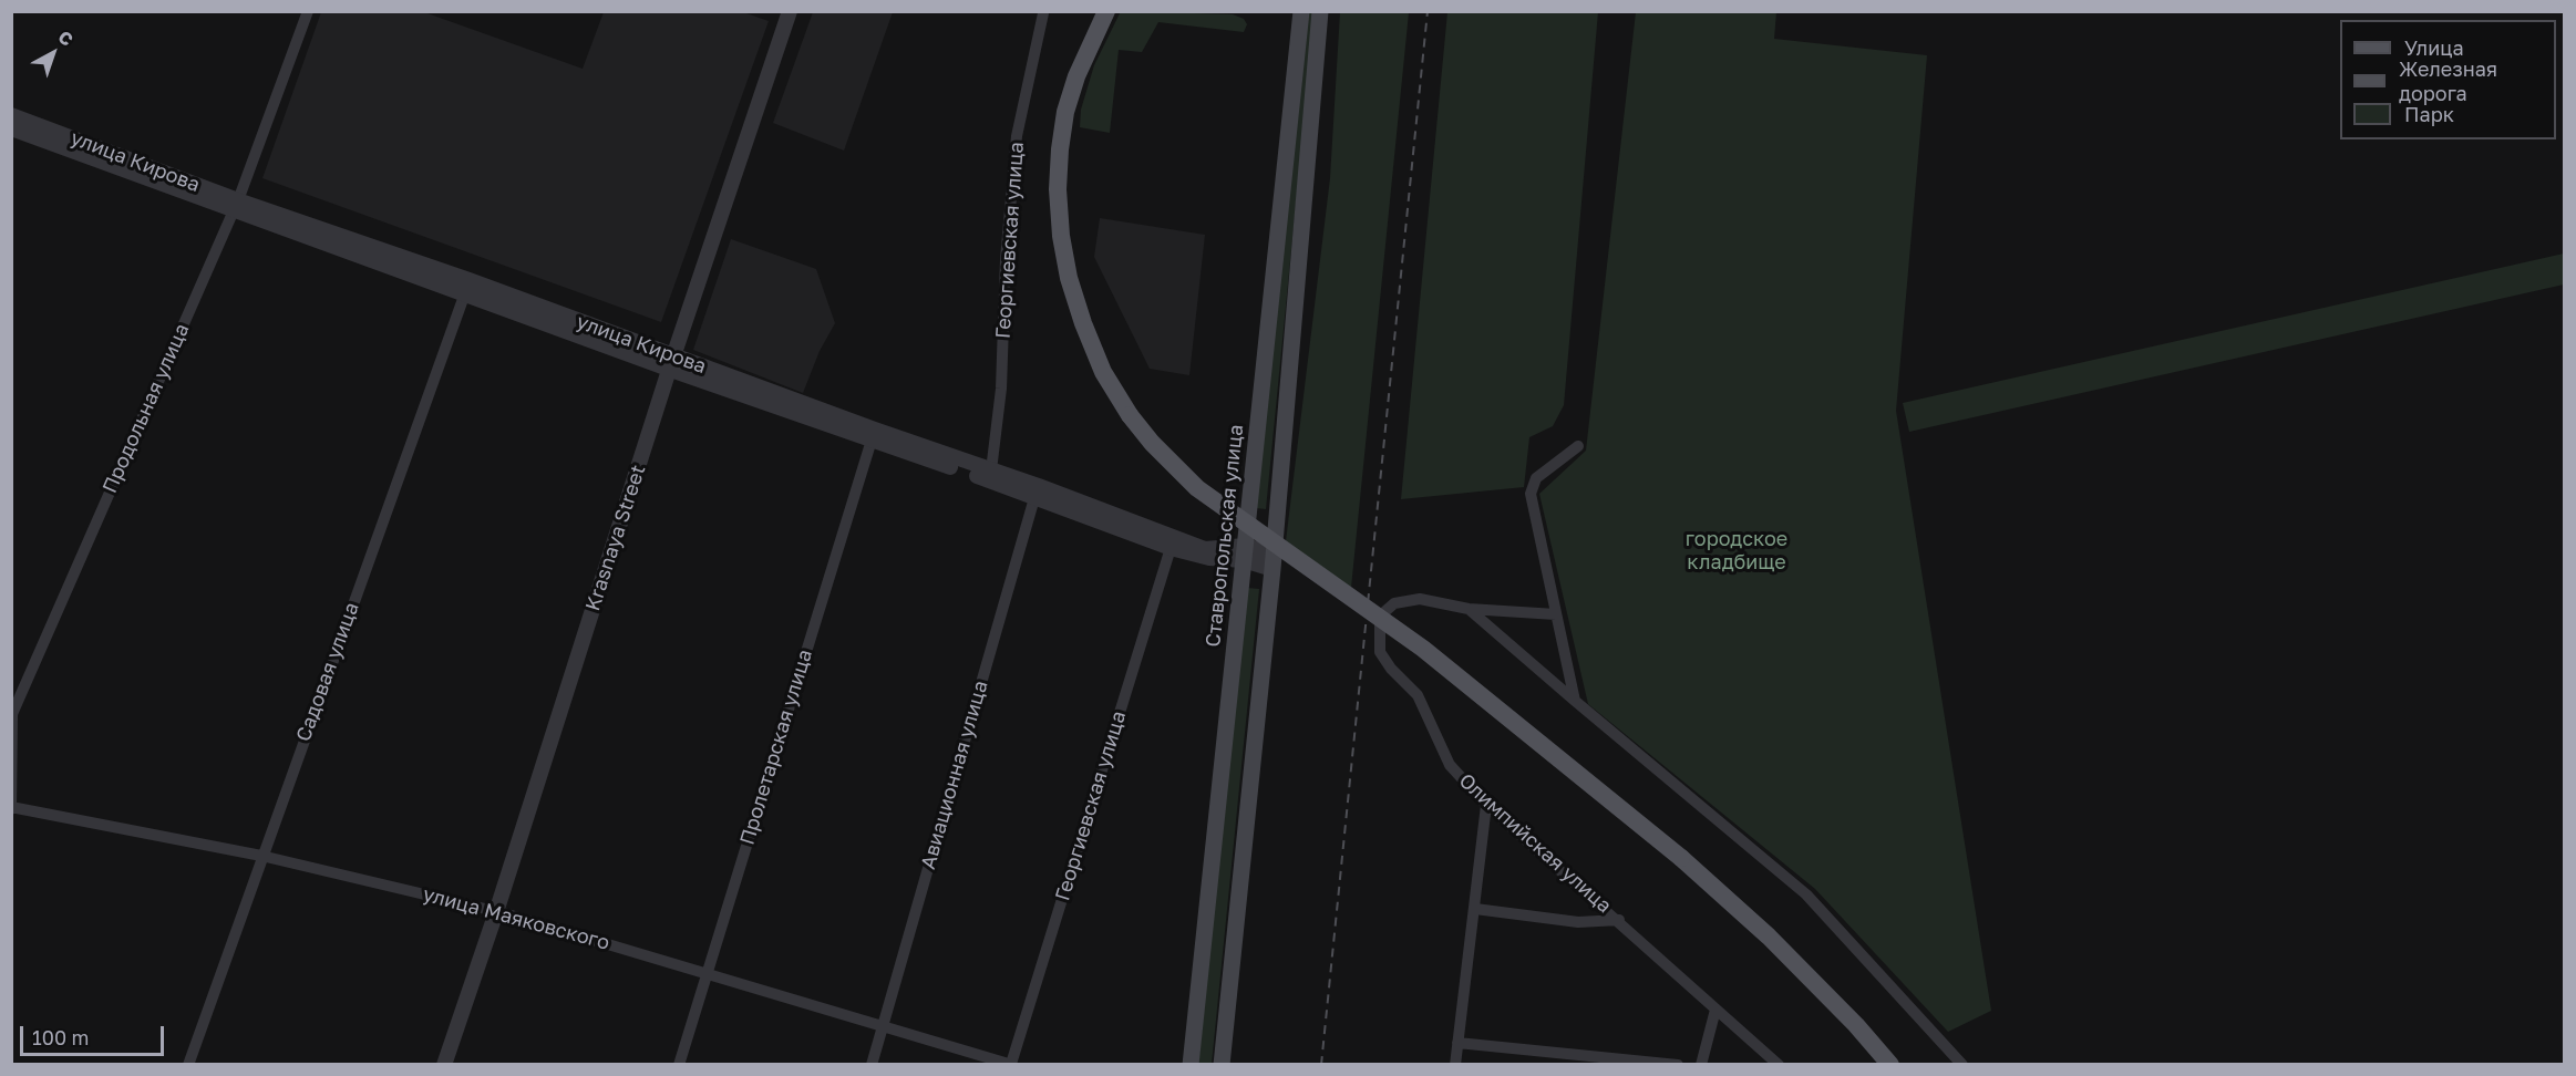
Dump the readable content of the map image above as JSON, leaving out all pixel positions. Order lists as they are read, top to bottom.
{
  "streets": {
    "main road": ["Ставропольская улица"],
    "street": [
      "улица Кирова",
      "Георгиевская улица",
      "Продольная улица",
      "Krasnaya Street",
      "Садовая улица",
      "Пролетарская улица",
      "Авиационная улица",
      "Олимпийская улица",
      "улица Маяковского"
    ]
  },
  "crossings": [
    ["улица Кирова", "Георгиевская улица"],
    ["улица Кирова", "Продольная улица"],
    ["улица Кирова", "Ставропольская улица"],
    ["улица Кирова", "Krasnaya Street"],
    ["улица Кирова", "Садовая улица"],
    ["улица Кирова", "Пролетарская улица"],
    ["улица Кирова", "Авиационная улица"],
    ["Георгиевская улица", "улица Маяковского"],
    ["Продольная улица", "улица Маяковского"],
    ["Krasnaya Street", "улица Маяковского"],
    ["Садовая улица", "улица Маяковского"],
    ["Пролетарская улица", "улица Маяковского"],
    ["Авиационная улица", "улица Маяковского"]
  ],
  "parks": ["городское кладбище"],
  "legend": ["Улица", "Железная дорога", "Парк"],
  "scale_bar": "100 m",
  "north": "top right"
}
